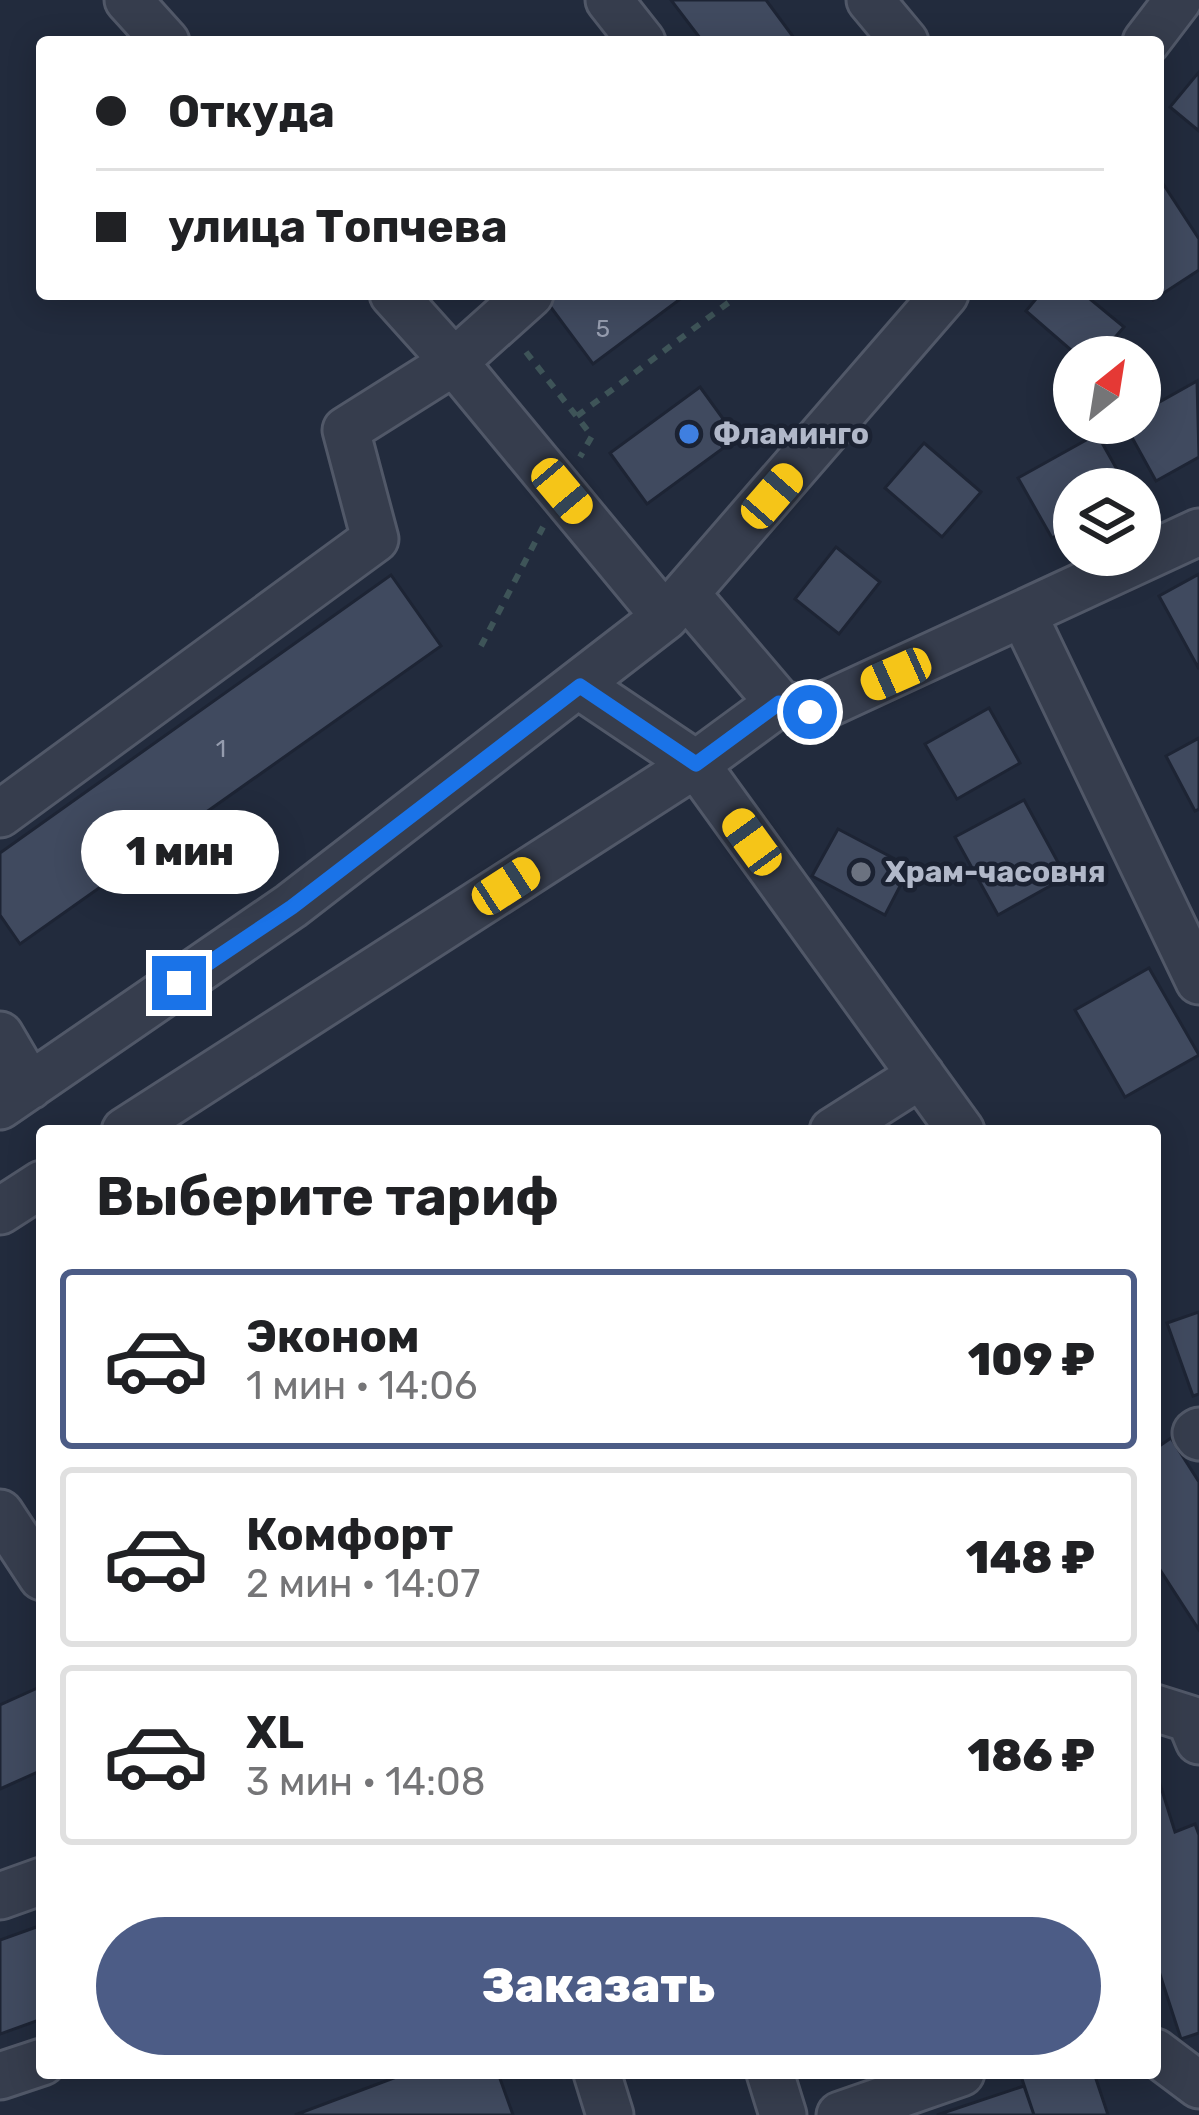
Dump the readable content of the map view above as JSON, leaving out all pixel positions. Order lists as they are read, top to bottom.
{
  "places": ["Фламинго", "Храм-часовня"],
  "house_numbers": ["5", "1"],
  "north": "top right",
  "page": {
    "banner": ["Откуда", "улица Топчева"],
    "bubble": "1 мин",
    "heading": "Выберите тариф",
    "list": [
      {
        "name": "Эконом",
        "note": "1 мин · 14:06",
        "value": "109 ₽"
      },
      {
        "name": "Комфорт",
        "note": "2 мин · 14:07",
        "value": "148 ₽"
      },
      {
        "name": "XL",
        "note": "3 мин · 14:08",
        "value": "186 ₽"
      }
    ],
    "buttons": "Заказать"
  }
}
